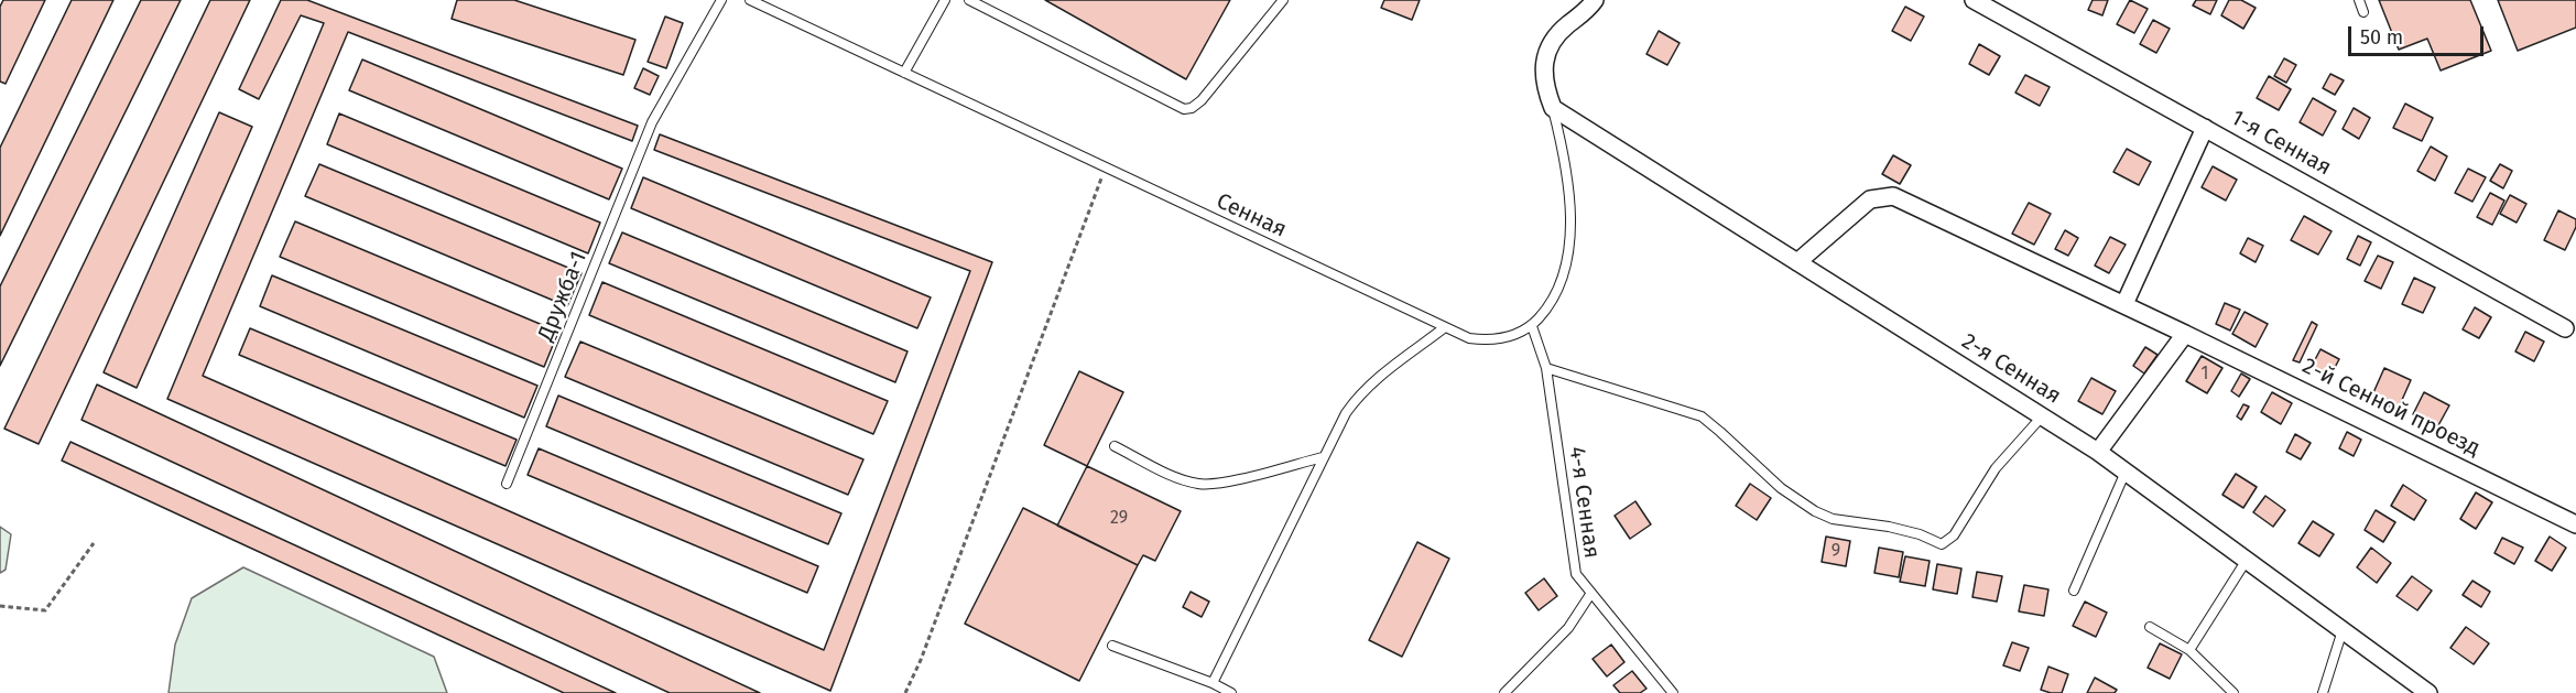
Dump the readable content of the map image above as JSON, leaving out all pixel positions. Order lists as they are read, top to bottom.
{
  "streets": {
    "street": ["1-я Сенная", "2-я Сенная", "2-й Сенной проезд"],
    "lane": ["Сенная", "Дружба-1", "4-я Сенная"]
  },
  "crossings": [
    ["Сенная", "2-я Сенная"],
    ["Сенная", "4-я Сенная"],
    ["2-я Сенная", "2-й Сенной проезд"]
  ],
  "house_numbers": ["1", "29", "9"],
  "scale_bar": "50 m"
}
